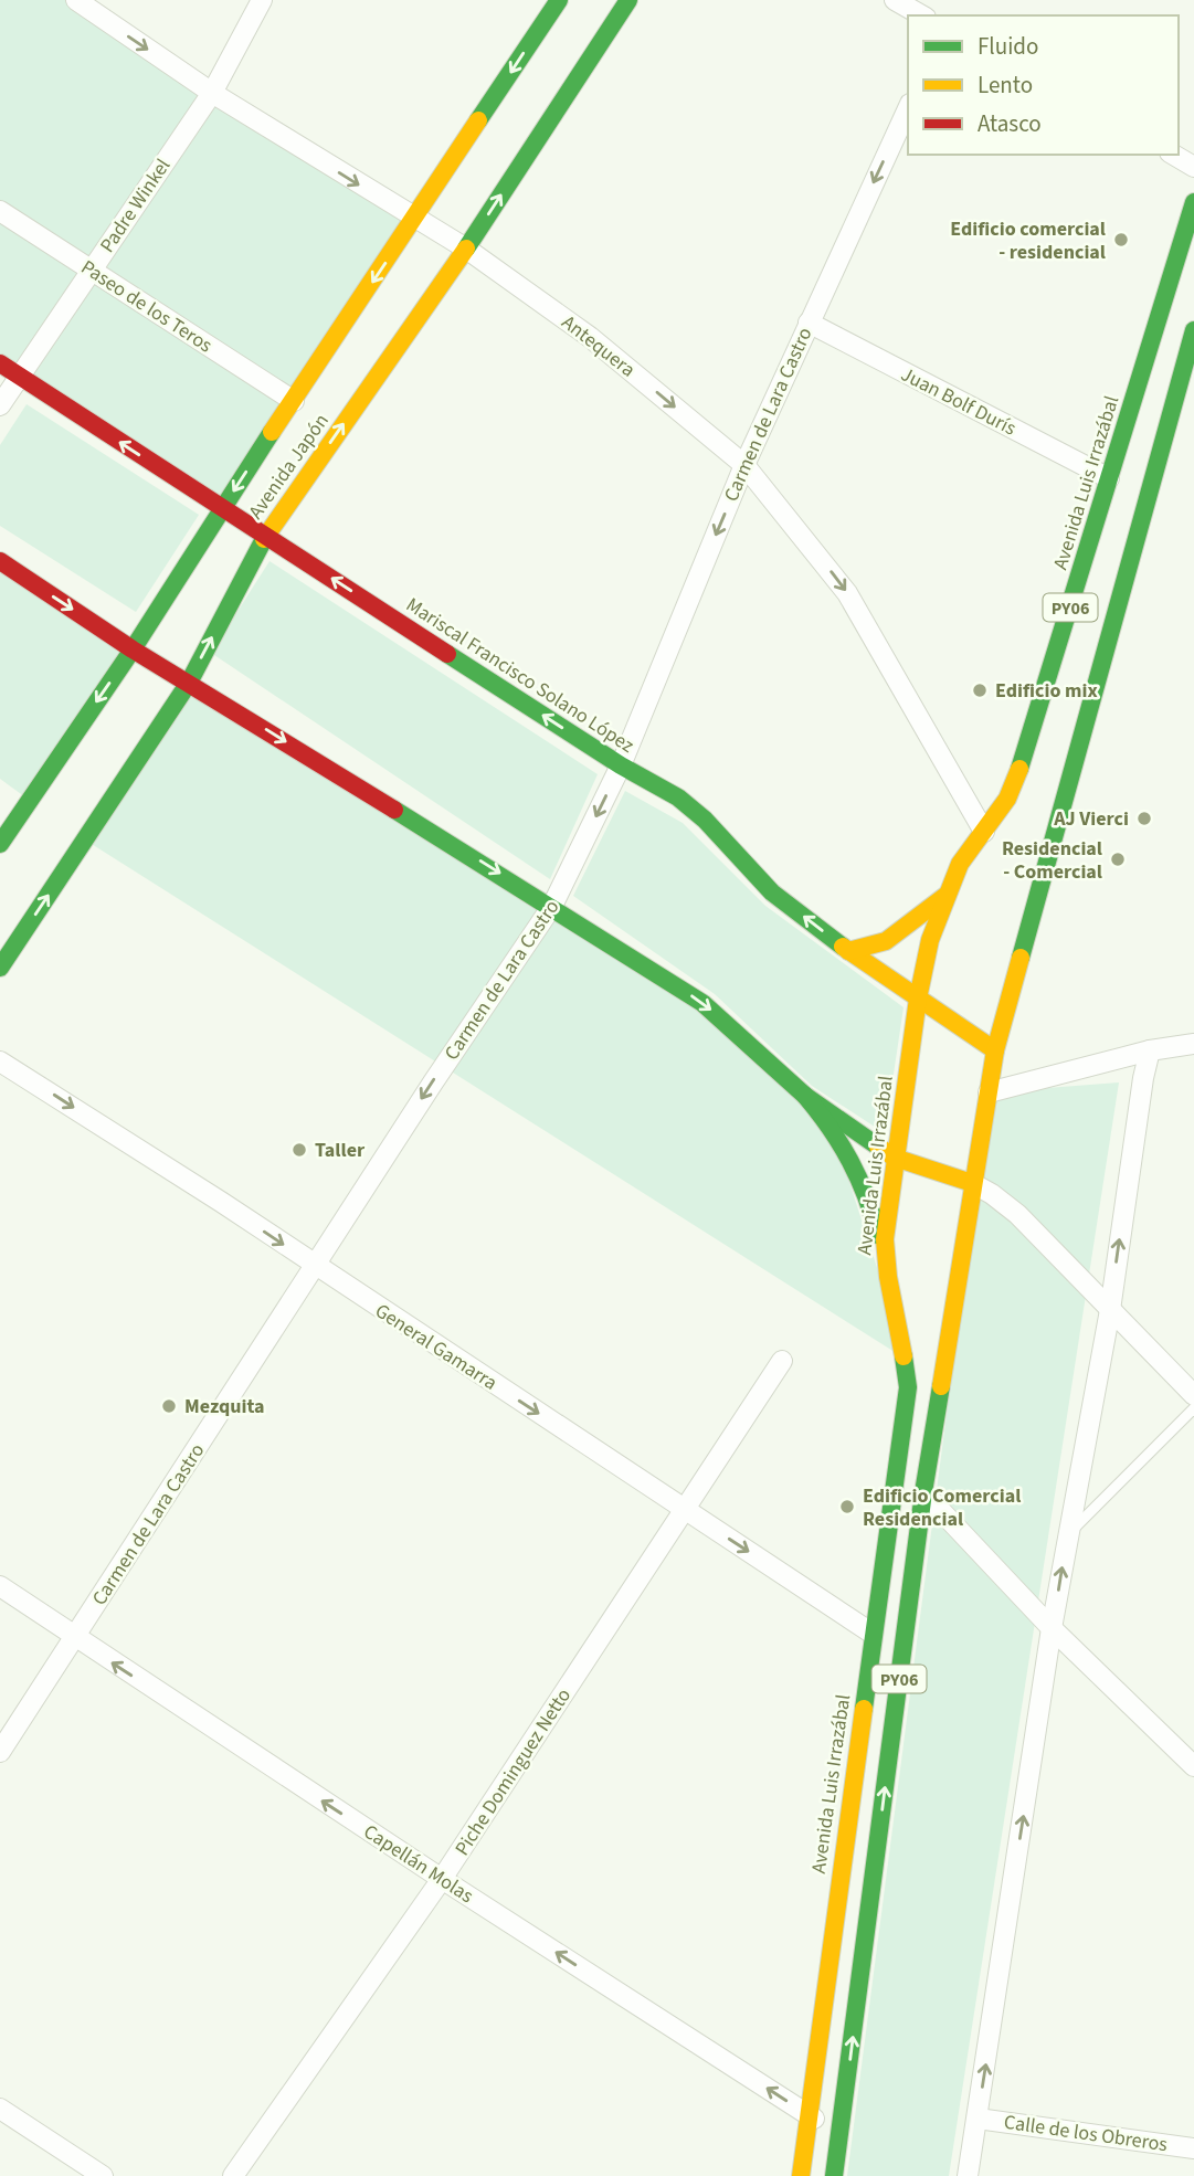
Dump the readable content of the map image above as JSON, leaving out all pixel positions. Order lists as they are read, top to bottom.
{
  "streets": {
    "main road": [
      "Avenida Japón",
      "Avenida Luis Irrazábal",
      "PY06",
      "Mariscal Francisco Solano López"
    ],
    "street": [
      "Padre Winkel",
      "Paseo de los Teros",
      "Antequera",
      "Juan Bolf Durís",
      "Carmen de Lara Castro",
      "General Gamarra",
      "Piche Dominguez Netto",
      "Capellán Molas",
      "Calle de los Obreros"
    ]
  },
  "crossings": [
    ["Padre Winkel", "Paseo de los Teros"],
    ["Padre Winkel", "Antequera"],
    ["Padre Winkel", "Mariscal Francisco Solano López"],
    ["Paseo de los Teros", "Avenida Japón"],
    ["Antequera", "Carmen de Lara Castro"],
    ["Antequera", "Avenida Japón"],
    ["Antequera", "Avenida Luis Irrazábal"],
    ["Juan Bolf Durís", "Carmen de Lara Castro"],
    ["Juan Bolf Durís", "Avenida Luis Irrazábal"],
    ["Carmen de Lara Castro", "Mariscal Francisco Solano López"],
    ["Carmen de Lara Castro", "General Gamarra"],
    ["Carmen de Lara Castro", "Capellán Molas"],
    ["Avenida Japón", "Mariscal Francisco Solano López"],
    ["Avenida Luis Irrazábal", "Mariscal Francisco Solano López"],
    ["Avenida Luis Irrazábal", "General Gamarra"],
    ["Avenida Luis Irrazábal", "Capellán Molas"],
    ["PY06", "Mariscal Francisco Solano López"],
    ["PY06", "Capellán Molas"],
    ["General Gamarra", "Piche Dominguez Netto"],
    ["Piche Dominguez Netto", "Capellán Molas"]
  ],
  "one_way": [
    "Antequera",
    "Carmen de Lara Castro",
    "General Gamarra",
    "Capellán Molas"
  ],
  "places": [
    "Edificio comercial - residencial",
    "Edificio mix",
    "AJ Vierci",
    "Residencial - Comercial",
    "Taller",
    "Mezquita",
    "Edificio Comercial Residencial"
  ],
  "legend": ["Fluido", "Lento", "Atasco"]
}
